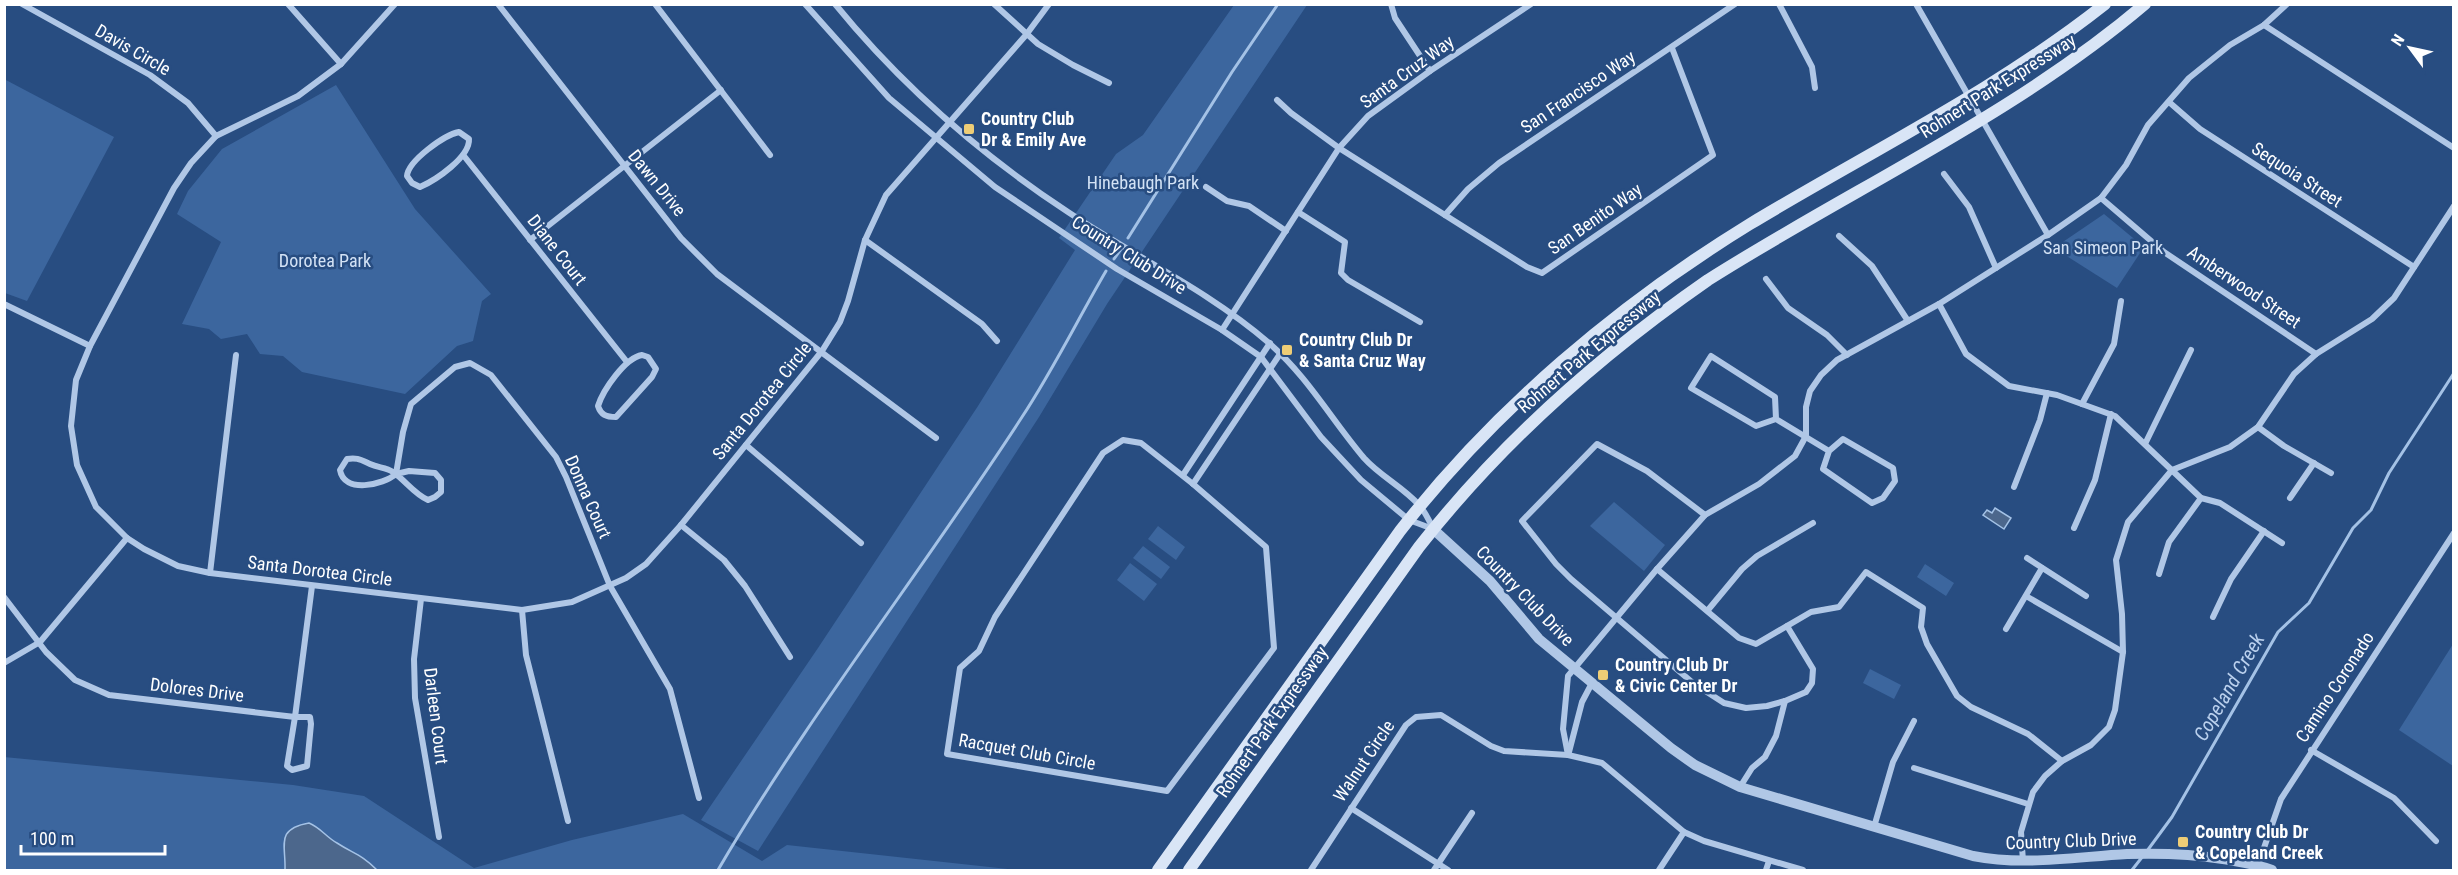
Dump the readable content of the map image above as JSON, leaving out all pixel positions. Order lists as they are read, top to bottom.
{
  "streets": {
    "main road": ["Rohnert Park Expressway"],
    "street": [
      "Davis Circle",
      "Santa Cruz Way",
      "San Francisco Way",
      "Sequoia Street",
      "Dawn Drive",
      "San Benito Way",
      "Diane Court",
      "Country Club Drive",
      "Amberwood Street",
      "Santa Dorotea Circle",
      "Donna Court",
      "Camino Coronado",
      "Dolores Drive",
      "Darleen Court",
      "Racquet Club Circle",
      "Walnut Circle"
    ]
  },
  "crossings": [
    ["Davis Circle", "Santa Dorotea Circle"],
    ["Santa Cruz Way", "San Benito Way"],
    ["Santa Cruz Way", "Country Club Drive"],
    ["Rohnert Park Expressway", "Country Club Drive"],
    ["San Francisco Way", "San Benito Way"],
    ["Dawn Drive", "Santa Dorotea Circle"],
    ["Country Club Drive", "Santa Dorotea Circle"],
    ["Country Club Drive", "Camino Coronado"],
    ["Santa Dorotea Circle", "Donna Court"],
    ["Santa Dorotea Circle", "Darleen Court"]
  ],
  "water": ["Copeland Creek"],
  "parks": ["Hinebaugh Park", "San Simeon Park", "Dorotea Park"],
  "places": {
    "transit": [
      "Country Club Dr & Emily Ave",
      "Country Club Dr & Santa Cruz Way",
      "Country Club Dr & Civic Center Dr",
      "Country Club Dr & Copeland Creek"
    ]
  },
  "scale_bar": "100 m",
  "north": "top left"
}
